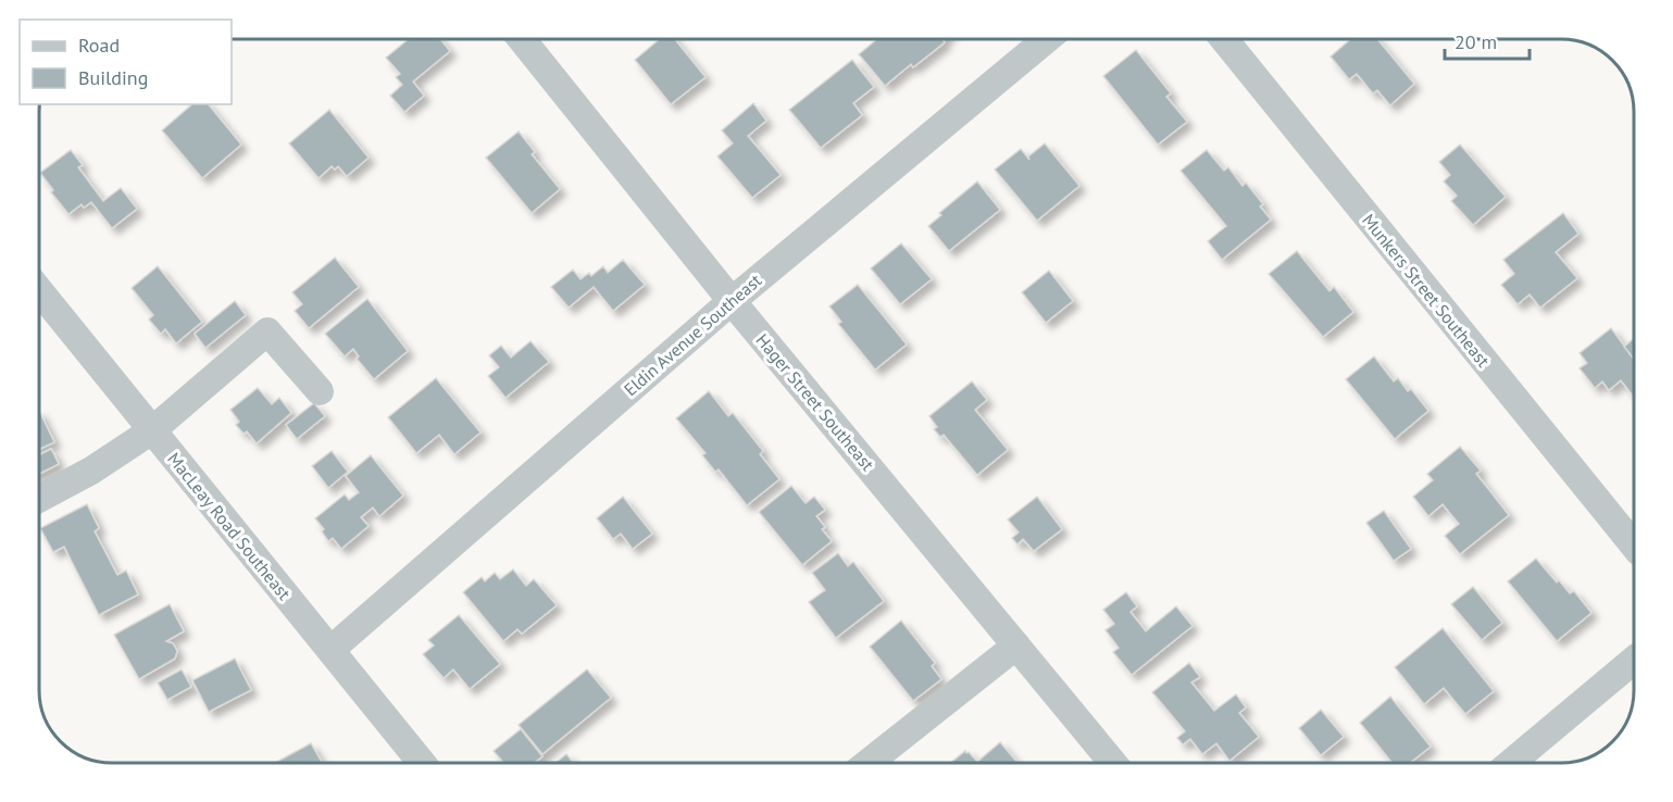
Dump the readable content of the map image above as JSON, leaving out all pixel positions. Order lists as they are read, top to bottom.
{
  "streets": {
    "street": [
      "Munkers Street Southeast",
      "Eldin Avenue Southeast",
      "Hager Street Southeast",
      "MacLeay Road Southeast"
    ]
  },
  "crossings": [
    ["Eldin Avenue Southeast", "Hager Street Southeast"],
    ["Eldin Avenue Southeast", "MacLeay Road Southeast"]
  ],
  "legend": ["Road", "Building"],
  "scale_bar": "20 m"
}
